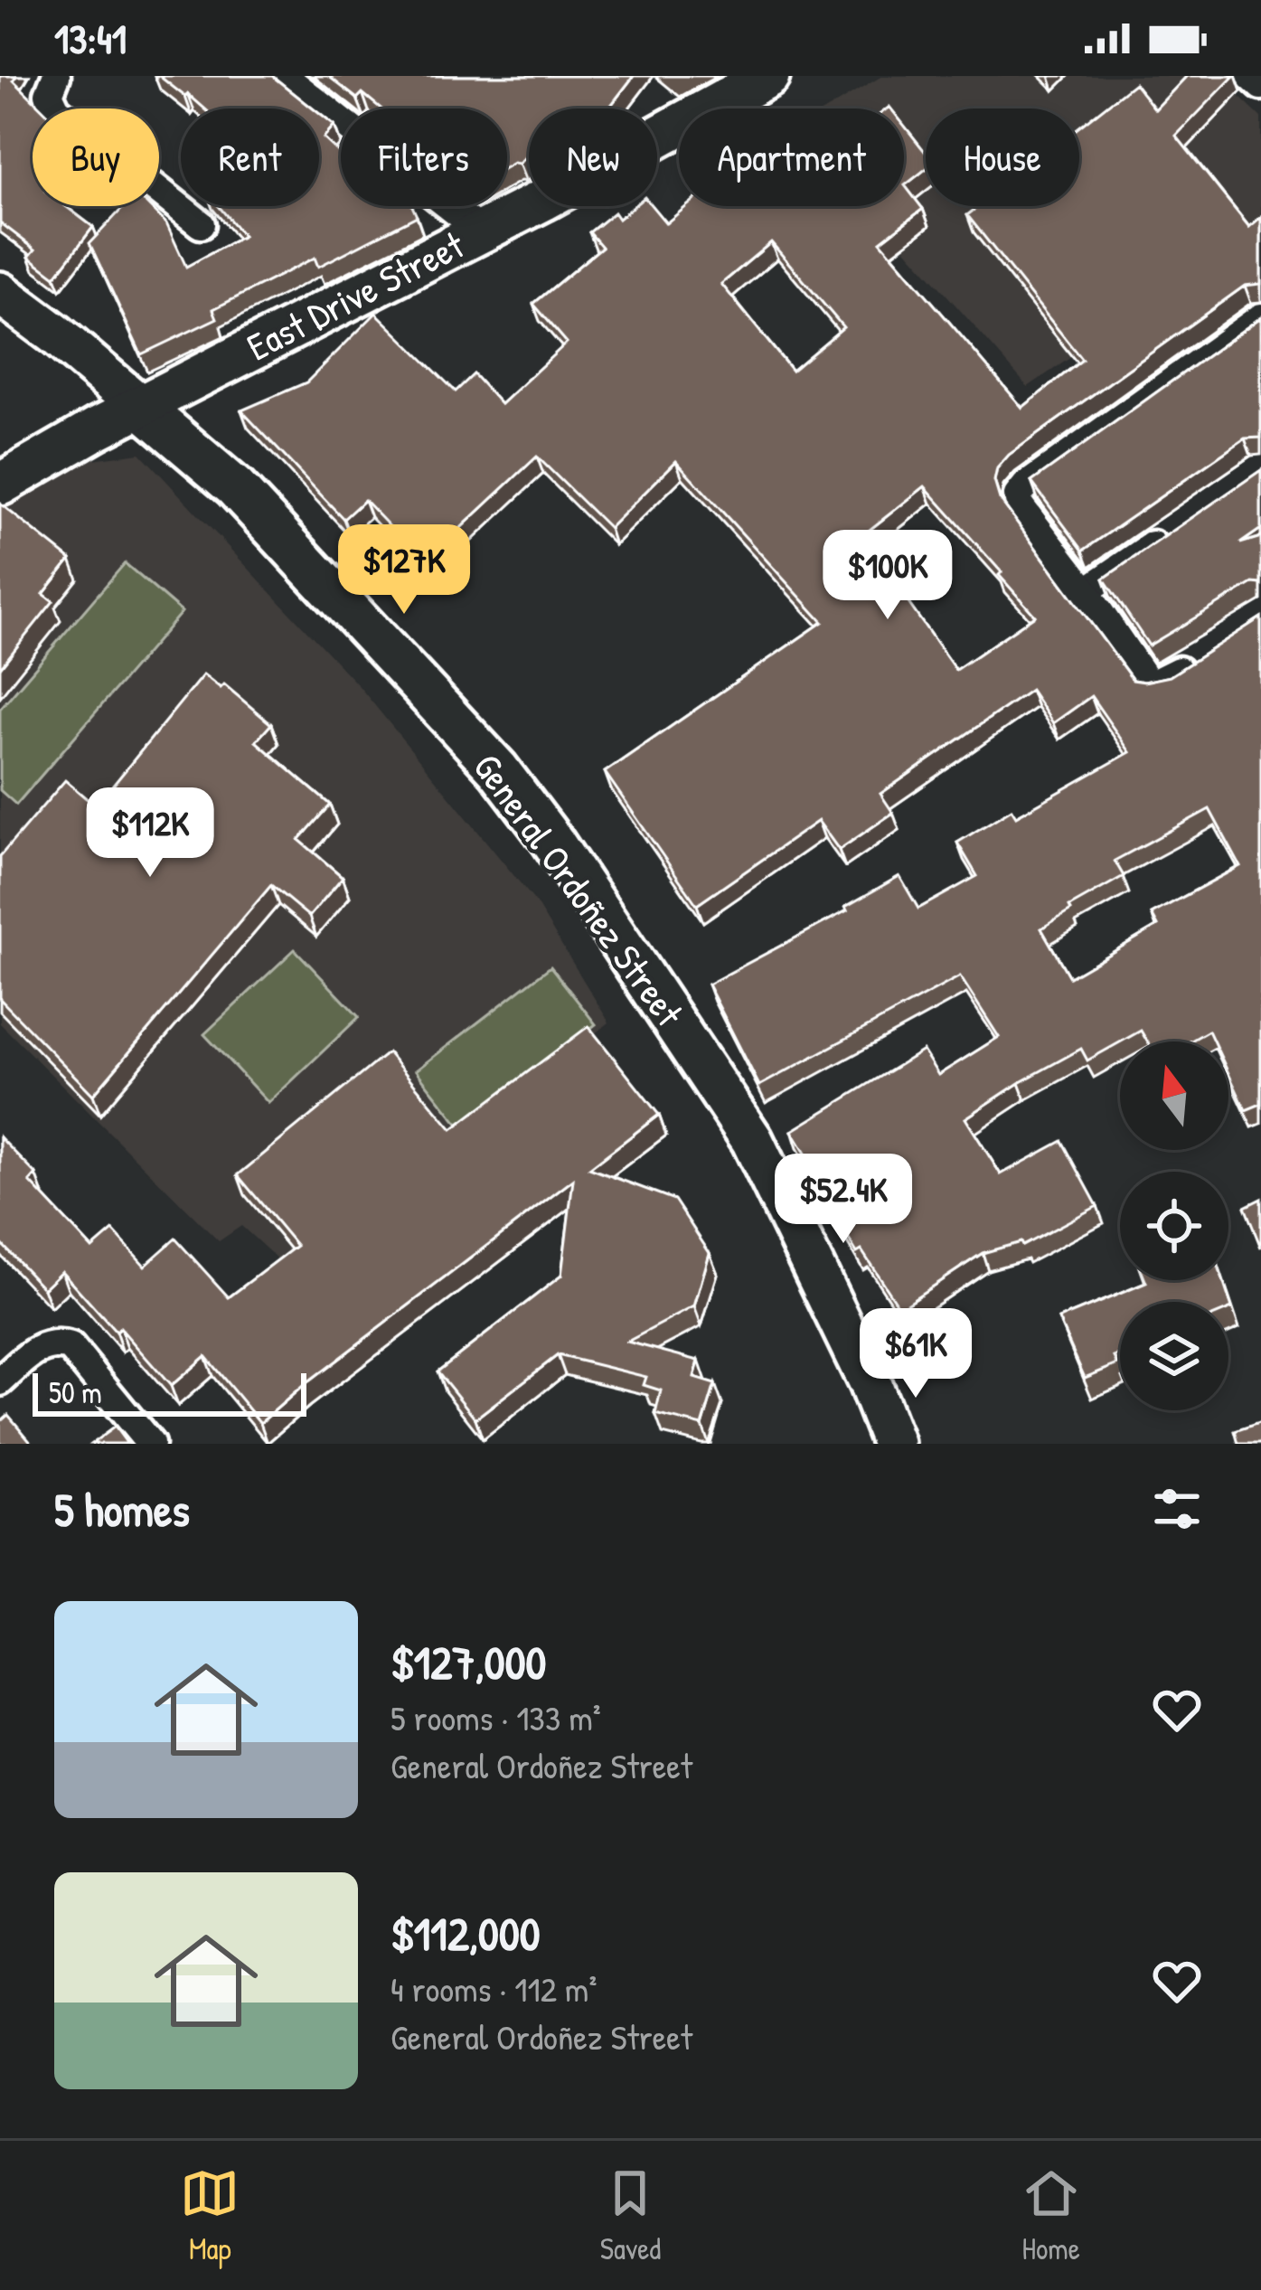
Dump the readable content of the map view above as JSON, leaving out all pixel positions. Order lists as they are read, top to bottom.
{
  "streets": {
    "main road": ["East Drive Street", "General Ordoñez Street"]
  },
  "crossings": [
    ["East Drive Street", "General Ordoñez Street"]
  ],
  "scale_bar": "50 m",
  "north": "top",
  "page": {
    "status": "13:41",
    "chip": [
      "Buy",
      "Rent",
      "Filters",
      "New",
      "Apartment",
      "House"
    ],
    "price": [
      "$127K",
      "$100K",
      "$112K",
      "$52.4K",
      "$61K"
    ],
    "scale": "50 m",
    "heading": "5 homes",
    "list": [
      {
        "name": "$127,000",
        "note": "5 rooms · 133 m² · General Ordoñez Street"
      },
      {
        "name": "$112,000",
        "note": "4 rooms · 112 m² · General Ordoñez Street"
      }
    ],
    "tabs": ["Map", "Saved", "Home"]
  }
}
